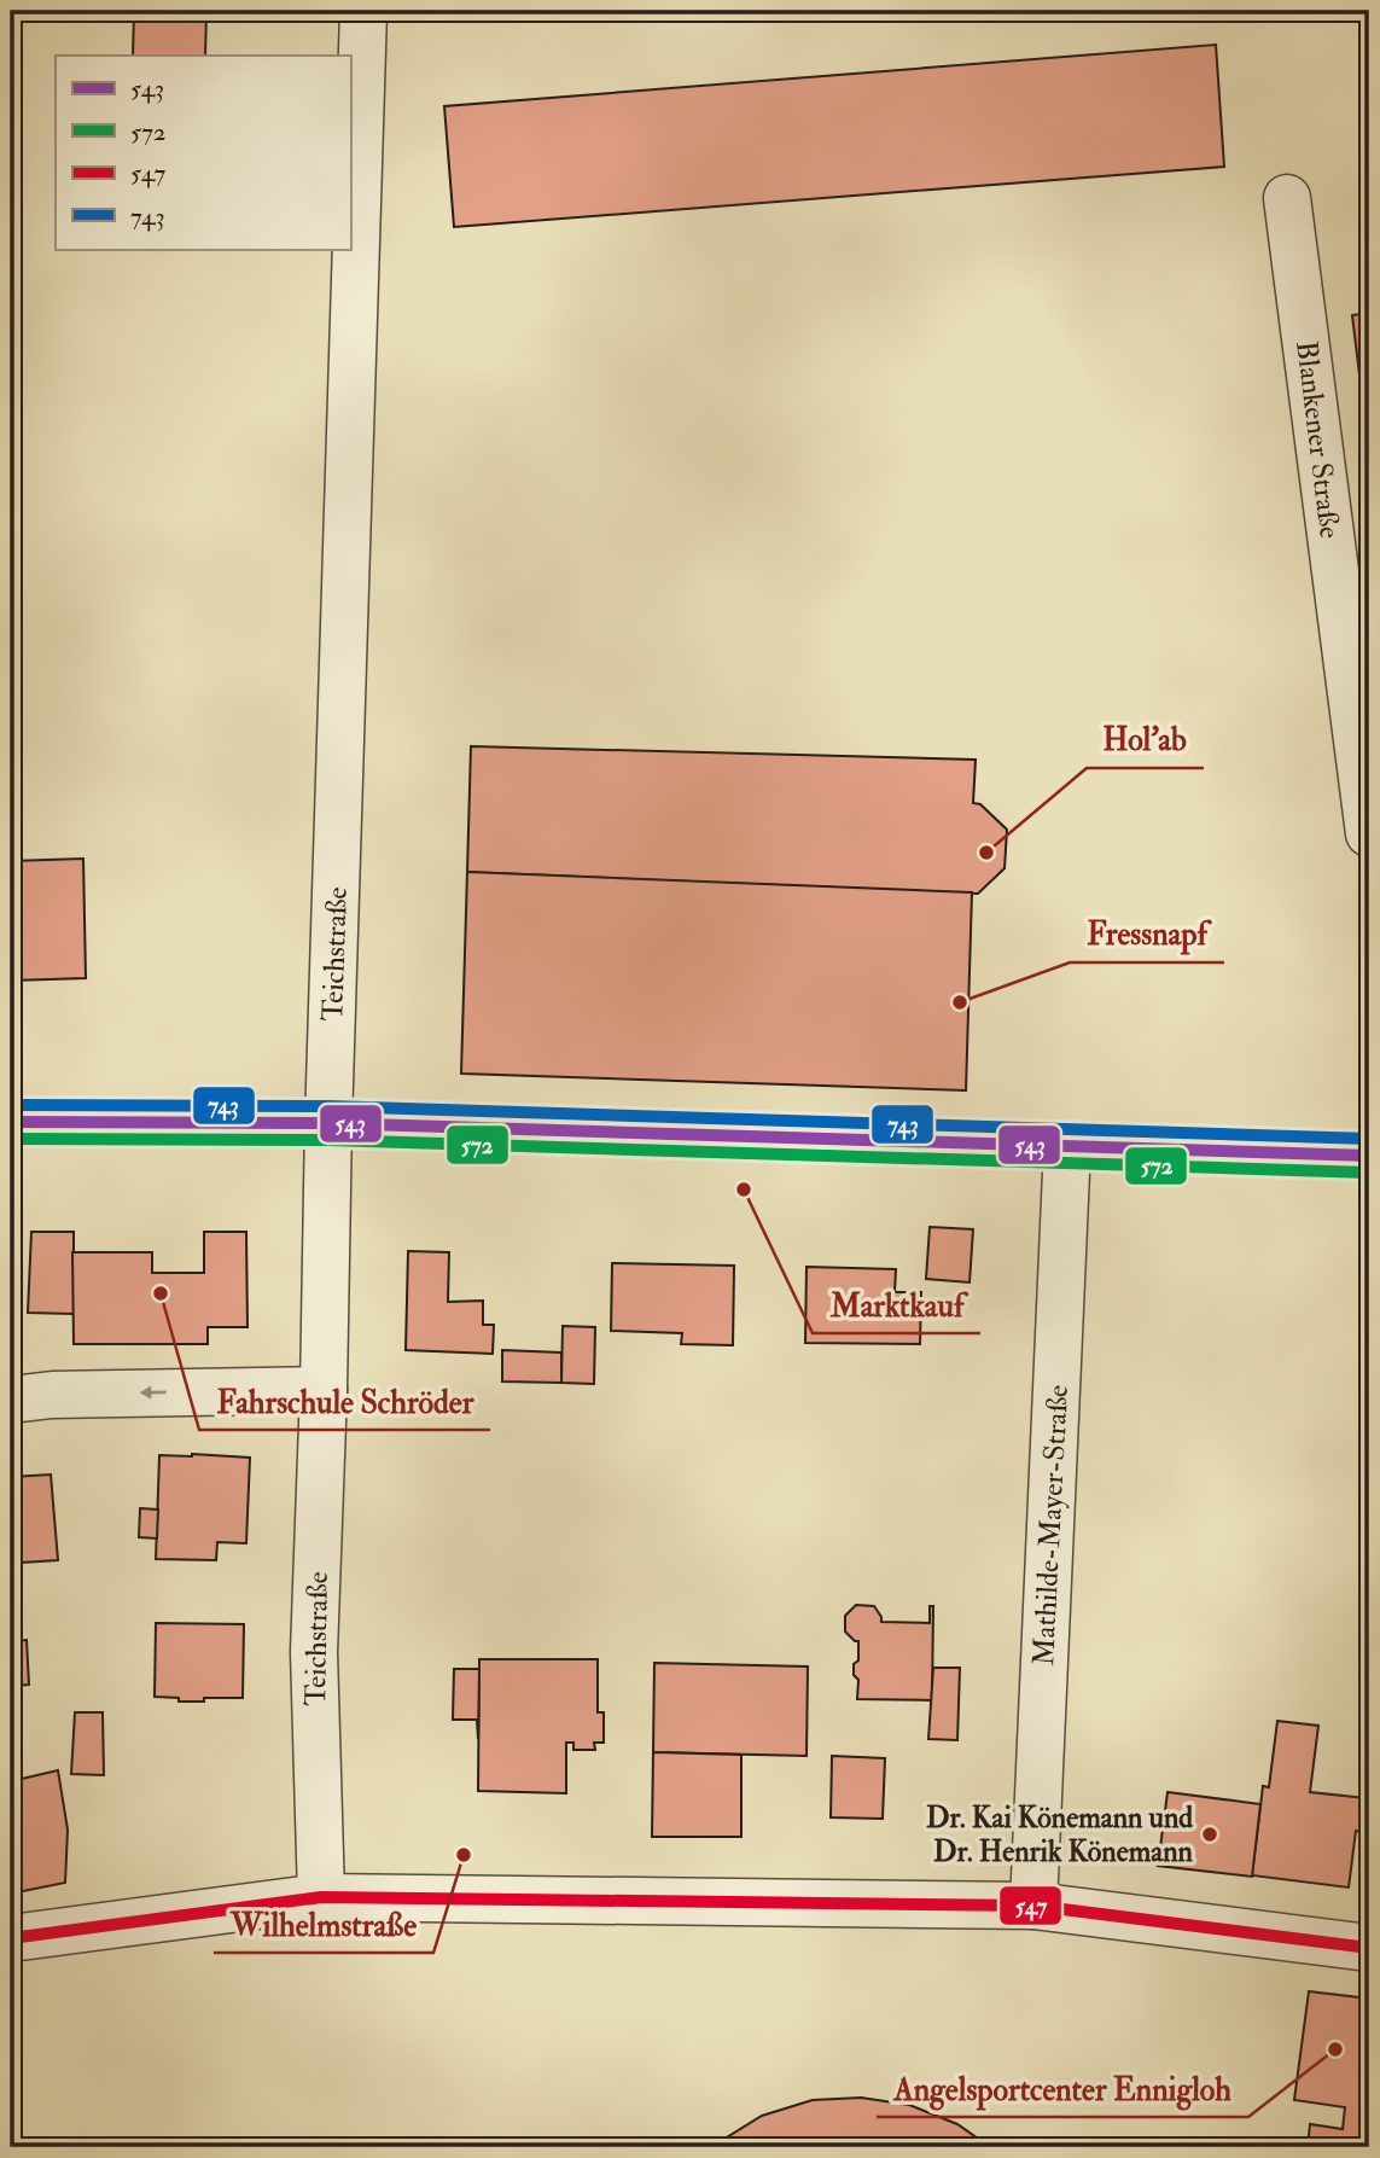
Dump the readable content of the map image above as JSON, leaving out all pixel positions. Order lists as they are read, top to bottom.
{
  "streets": {
    "street": ["Blankener Straße", "Teichstraße", "Mathilde-Mayer-Straße"]
  },
  "places": [
    "Hol'ab",
    "Fressnapf",
    "Marktkauf",
    "Fahrschule Schröder",
    "Dr. Kai Könemann und Dr. Henrik Könemann",
    "Wilhelmstraße",
    "Angelsportcenter Ennigloh"
  ],
  "lines": [
    "transit line 743",
    "transit line 543",
    "transit line 572",
    "transit line 547"
  ],
  "legend": [
    "543",
    "572",
    "547",
    "743"
  ]
}
